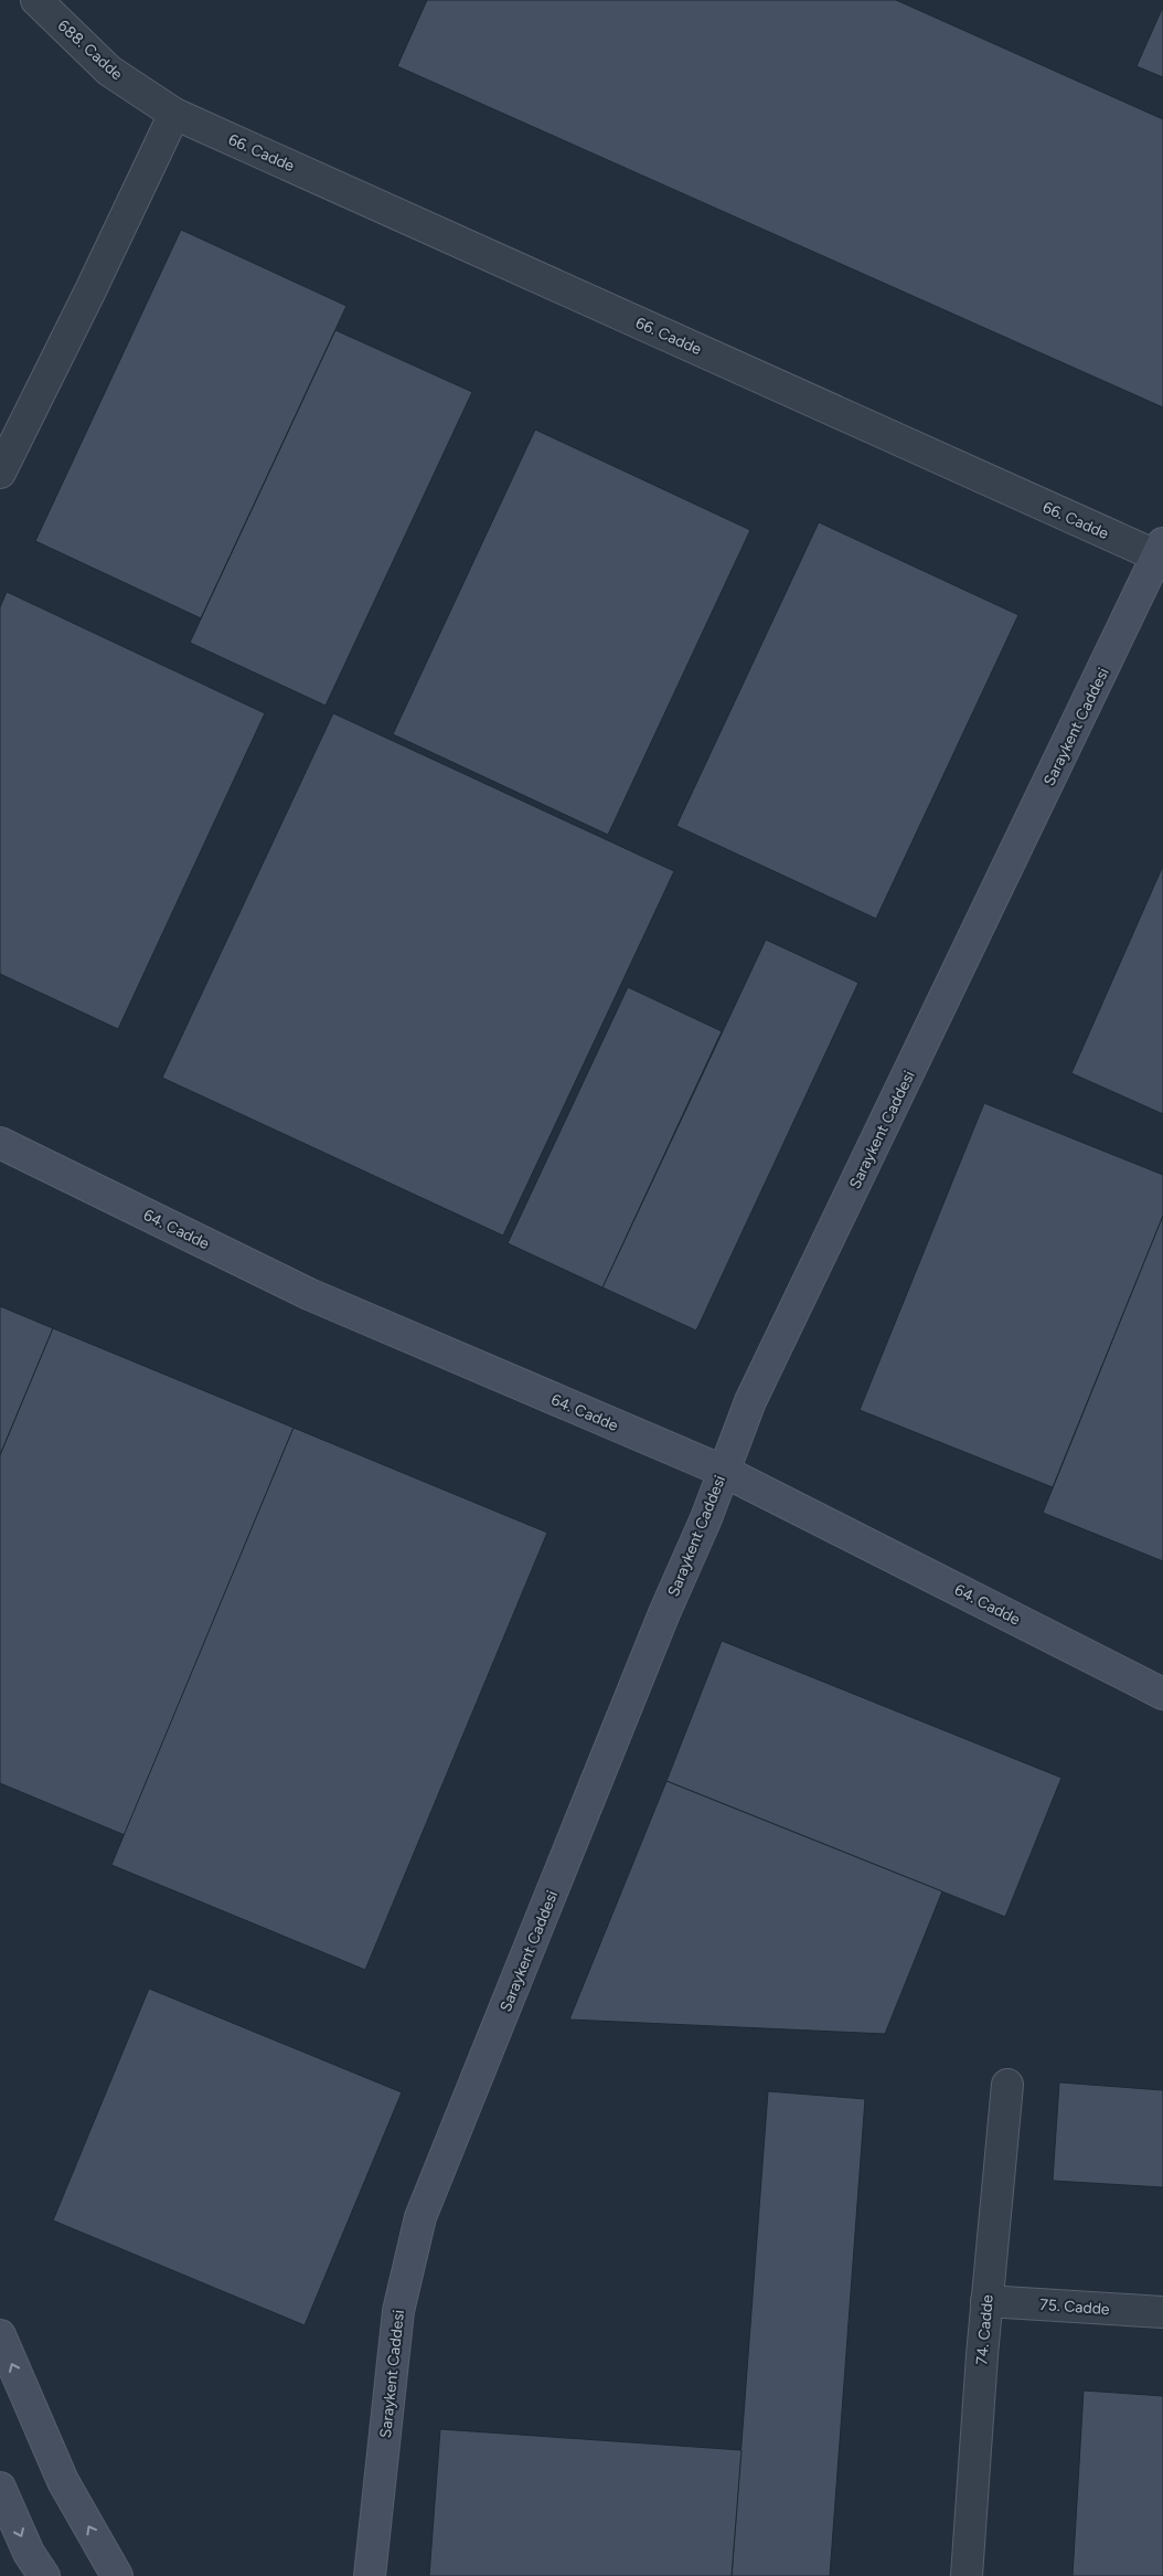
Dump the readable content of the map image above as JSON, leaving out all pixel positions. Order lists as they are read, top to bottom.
{
  "streets": {
    "street": [
      "688. Cadde",
      "66. Cadde",
      "Saraykent Caddesi",
      "64. Cadde",
      "75. Cadde",
      "74. Cadde"
    ]
  },
  "crossings": [
    ["688. Cadde", "66. Cadde"],
    ["66. Cadde", "Saraykent Caddesi"],
    ["Saraykent Caddesi", "64. Cadde"],
    ["75. Cadde", "74. Cadde"]
  ]
}
